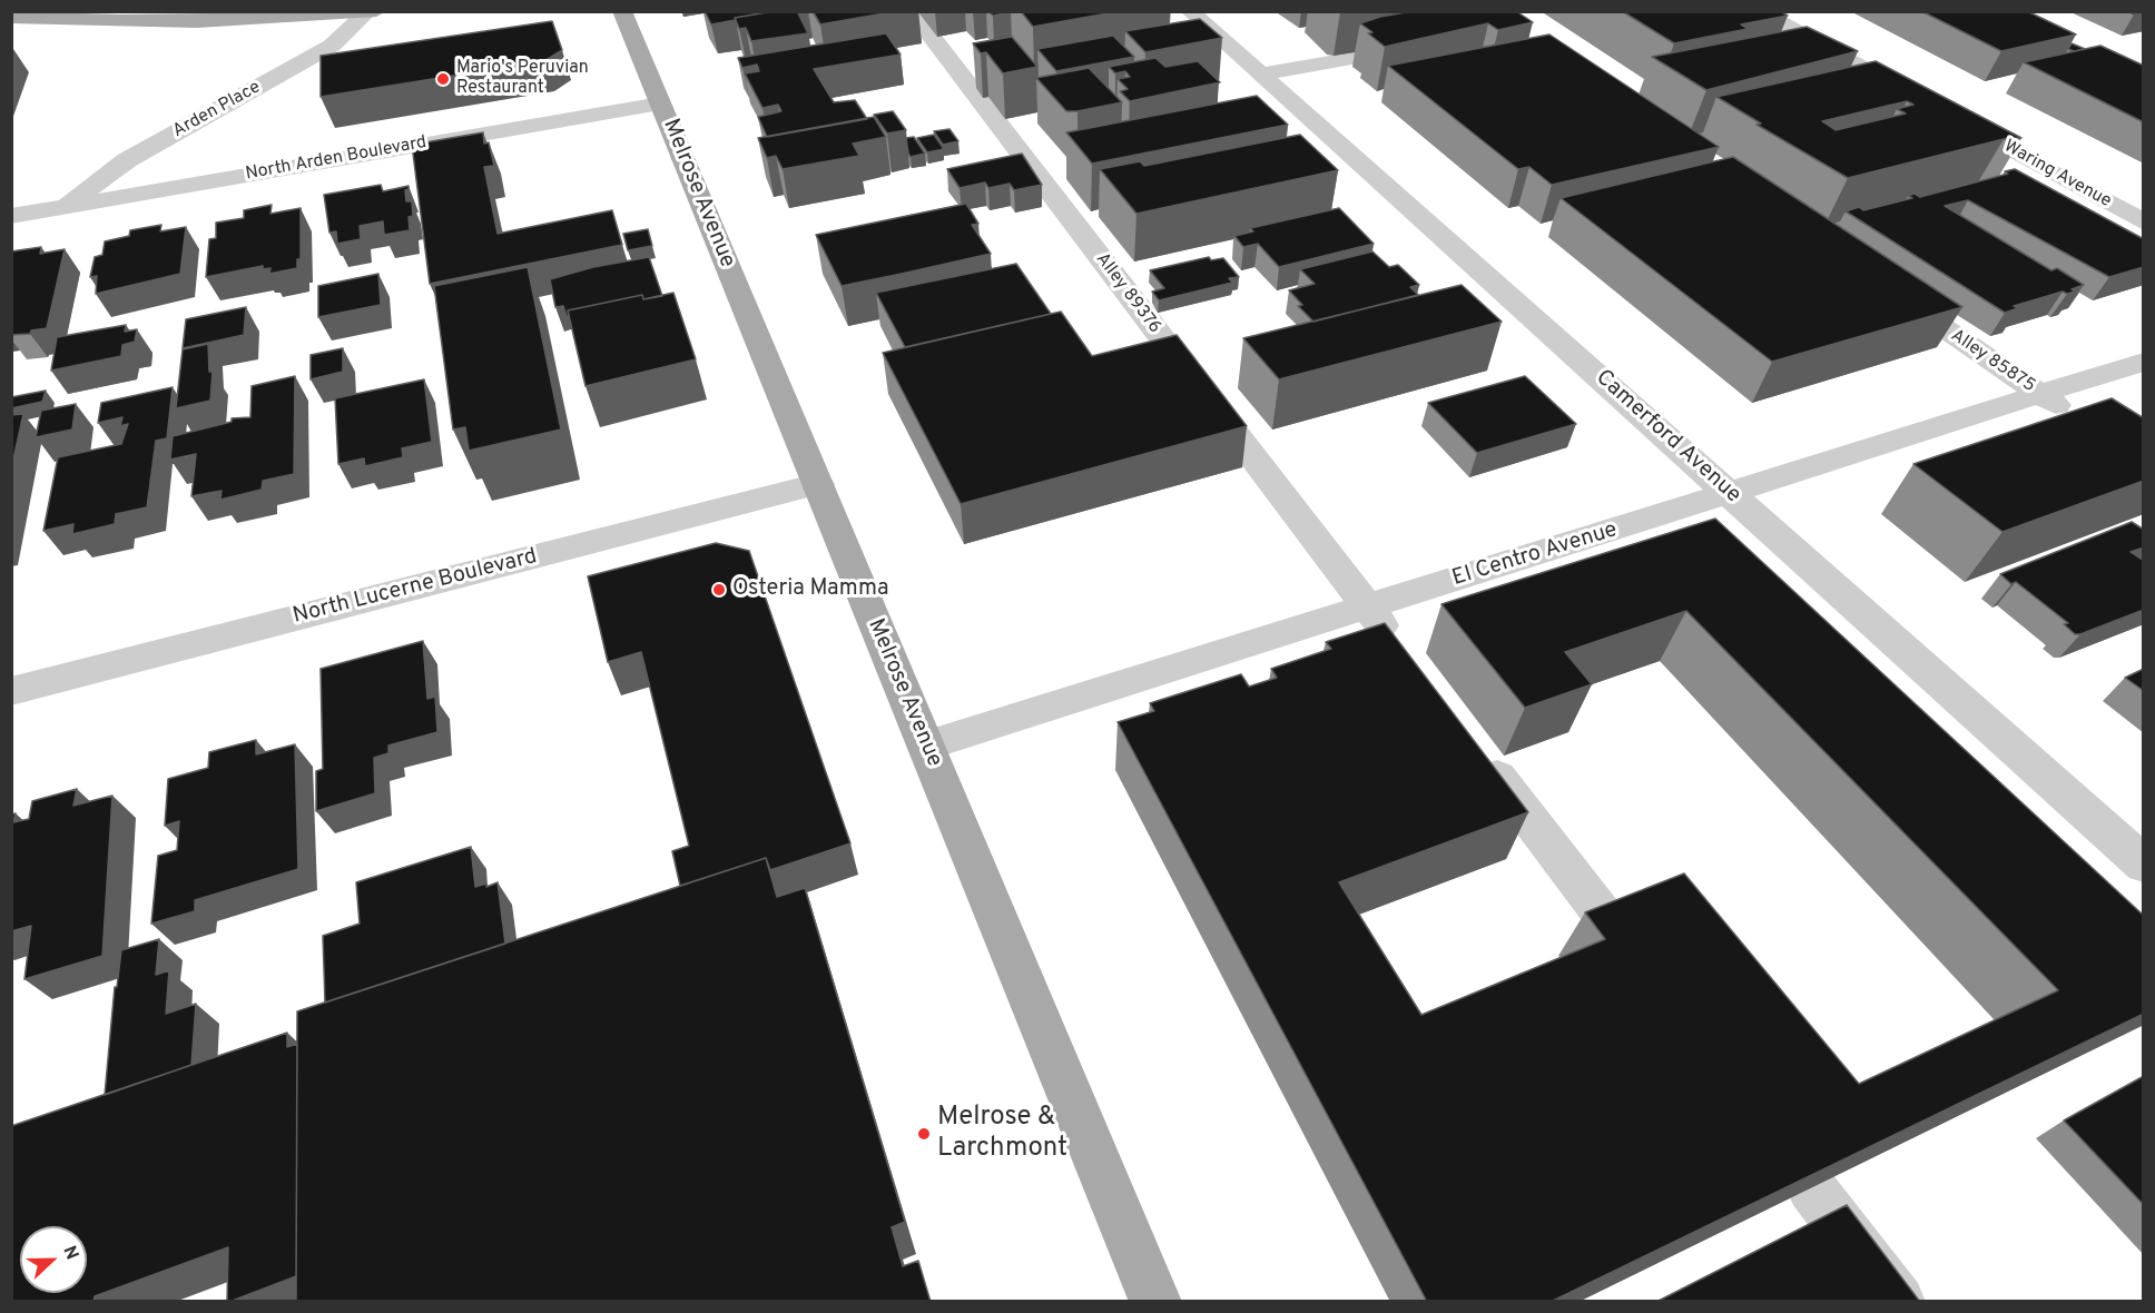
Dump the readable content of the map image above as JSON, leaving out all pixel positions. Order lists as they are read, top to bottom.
{
  "streets": {
    "main road": ["Melrose Avenue"],
    "street": [
      "Arden Place",
      "North Arden Boulevard",
      "Waring Avenue",
      "Alley 89376",
      "Alley 85875",
      "Camerford Avenue",
      "El Centro Avenue",
      "North Lucerne Boulevard"
    ]
  },
  "crossings": [
    ["Arden Place", "North Arden Boulevard"],
    ["North Arden Boulevard", "Melrose Avenue"],
    ["Melrose Avenue", "El Centro Avenue"],
    ["Melrose Avenue", "North Lucerne Boulevard"],
    ["Alley 89376", "El Centro Avenue"],
    ["Alley 85875", "El Centro Avenue"],
    ["Camerford Avenue", "El Centro Avenue"]
  ],
  "places": ["Mario's Peruvian Restaurant", "Osteria Mamma", "Melrose & Larchmont"],
  "north": "right"
}
